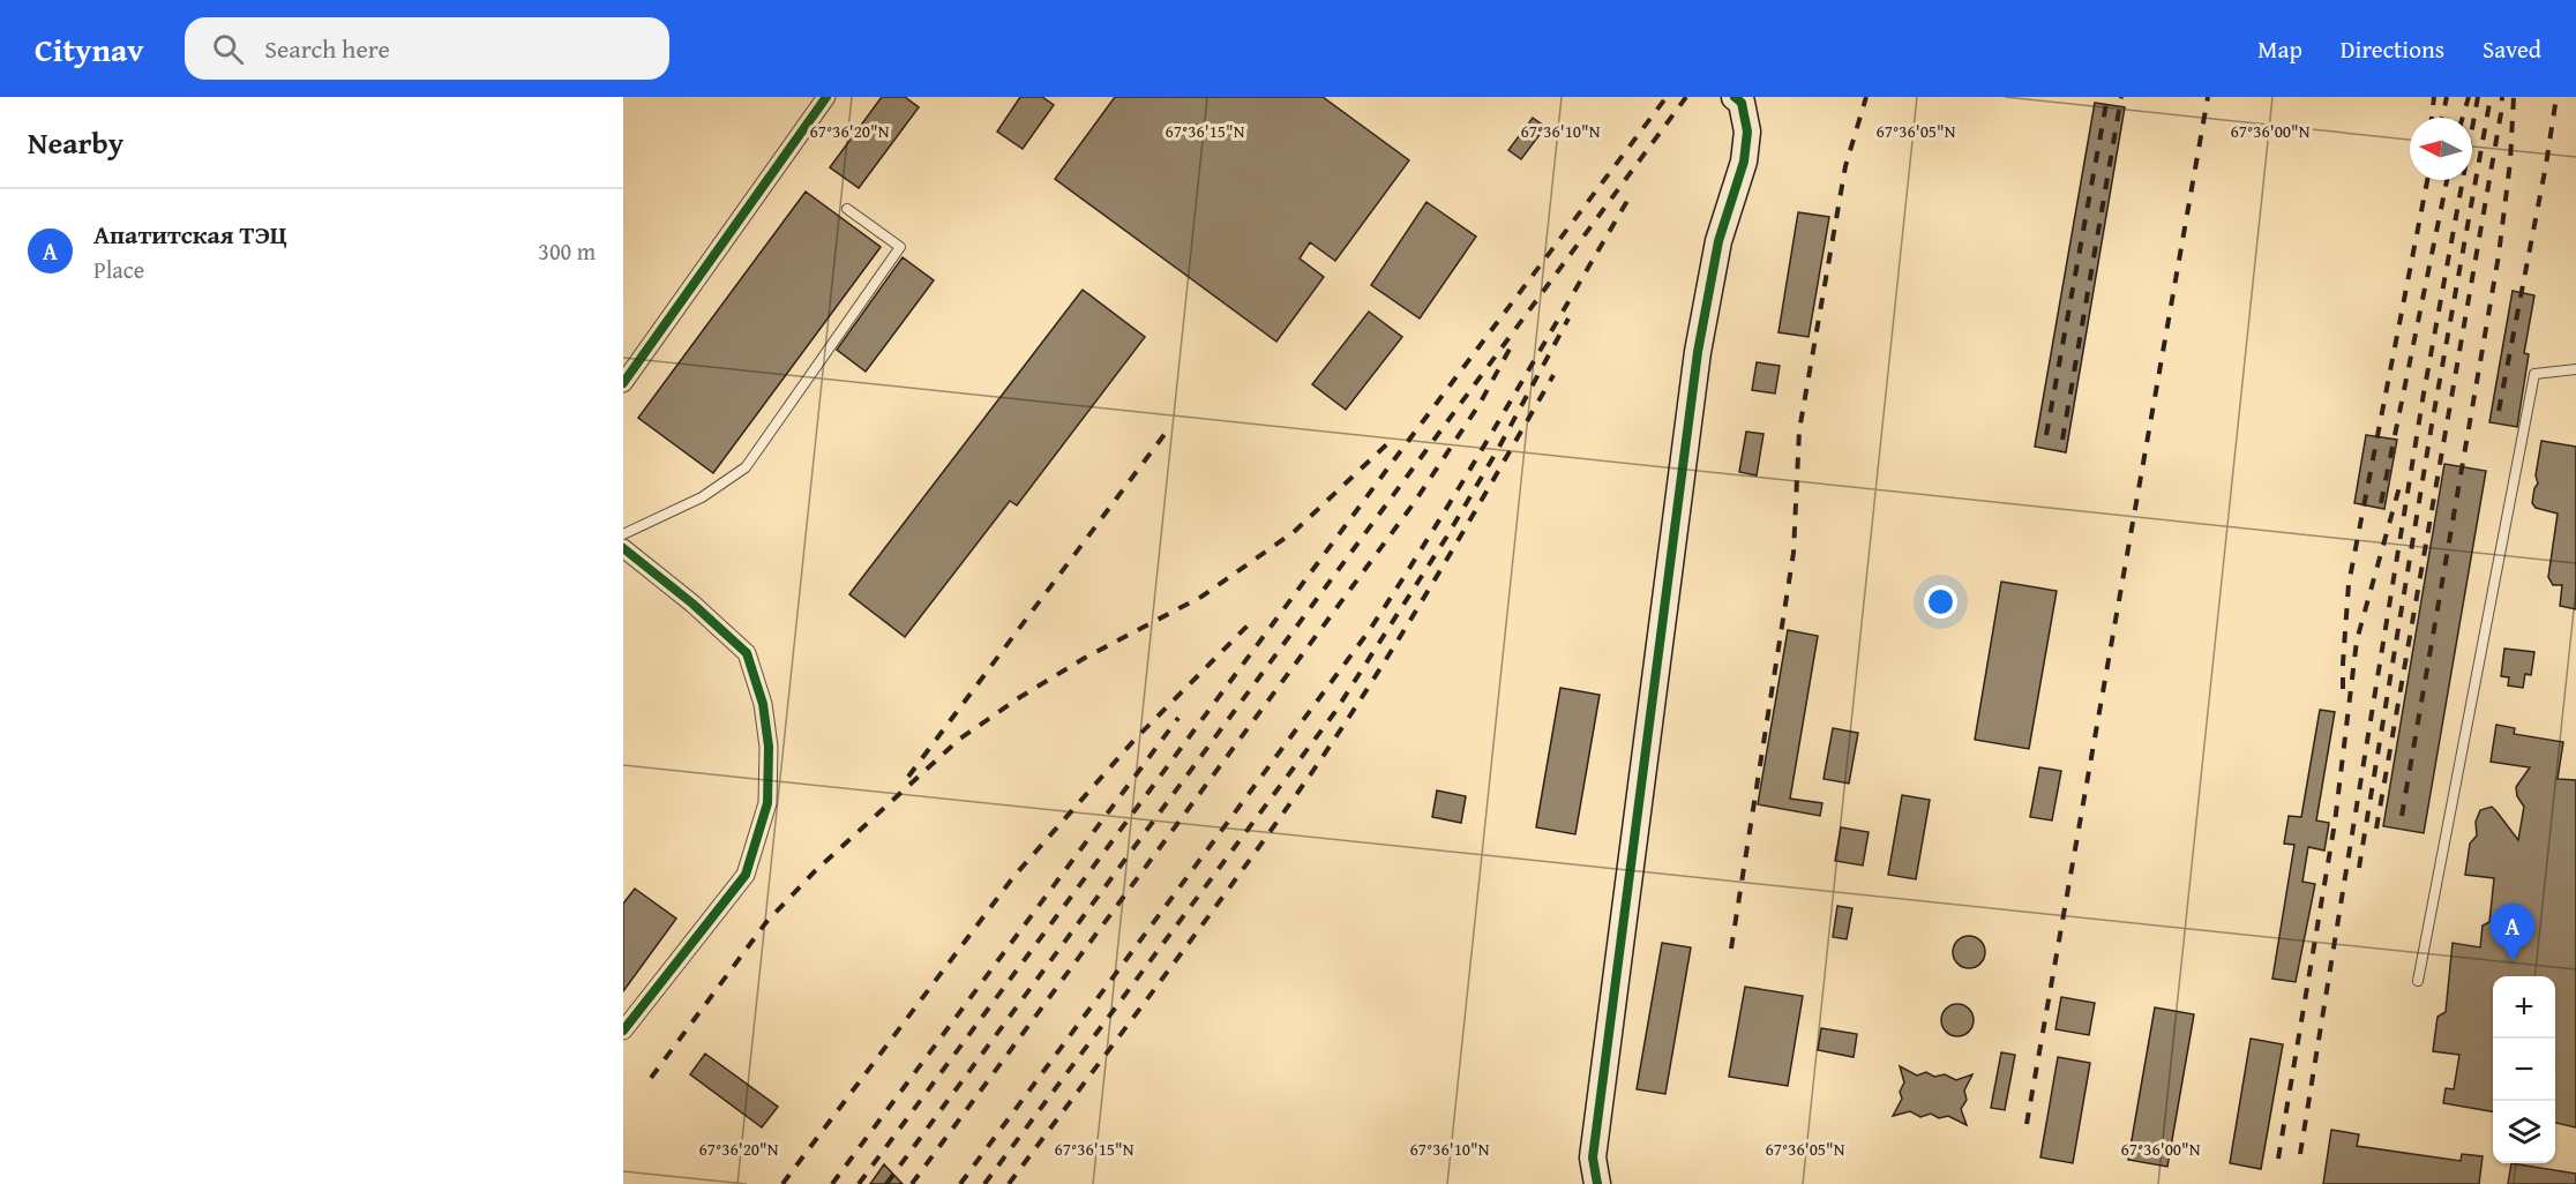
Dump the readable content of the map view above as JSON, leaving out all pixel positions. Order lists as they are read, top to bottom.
{
  "north": "left",
  "page": {
    "header": "Citynav",
    "search": "Search here",
    "nav": ["Map", "Directions", "Saved"],
    "heading": "Nearby",
    "list": [
      {
        "mark": "A",
        "name": "Апатитская ТЭЦ",
        "note": "Place",
        "value": "300 m"
      }
    ],
    "pins": "A",
    "map_buttons": ["+", "−"]
  },
  "coordinates": [
    "67°36'20\"N",
    "67°36'15\"N",
    "67°36'10\"N",
    "67°36'05\"N",
    "67°36'00\"N"
  ]
}
